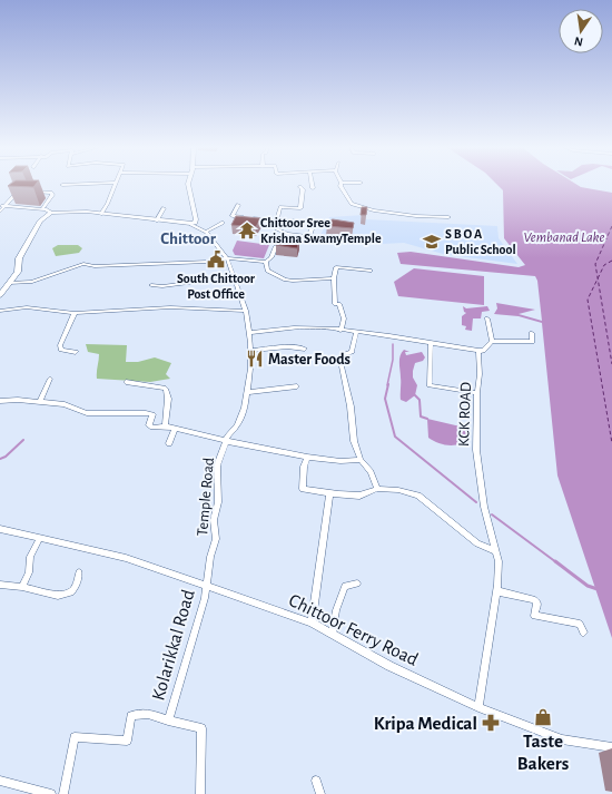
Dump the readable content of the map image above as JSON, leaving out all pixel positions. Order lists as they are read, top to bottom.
{
  "streets": {
    "street": [
      "KCK ROAD",
      "Temple Road",
      "Chittoor Ferry Road",
      "Kolarikkal Road"
    ]
  },
  "crossings": [
    ["KCK ROAD", "Chittoor Ferry Road"],
    ["Temple Road", "Chittoor Ferry Road"],
    ["Temple Road", "Kolarikkal Road"],
    ["Chittoor Ferry Road", "Kolarikkal Road"]
  ],
  "districts": ["Chittoor"],
  "water": ["Vembanad Lake"],
  "places": {
    "temple": ["Chittoor Sree Krishna SwamyTemple"],
    "school or university": ["S B O A Public School"],
    "public building": ["South Chittoor Post Office"],
    "restaurant": ["Master Foods"],
    "shop": ["Taste Bakers"],
    "pharmacy": ["Kripa Medical"]
  },
  "north": "bottom"
}
